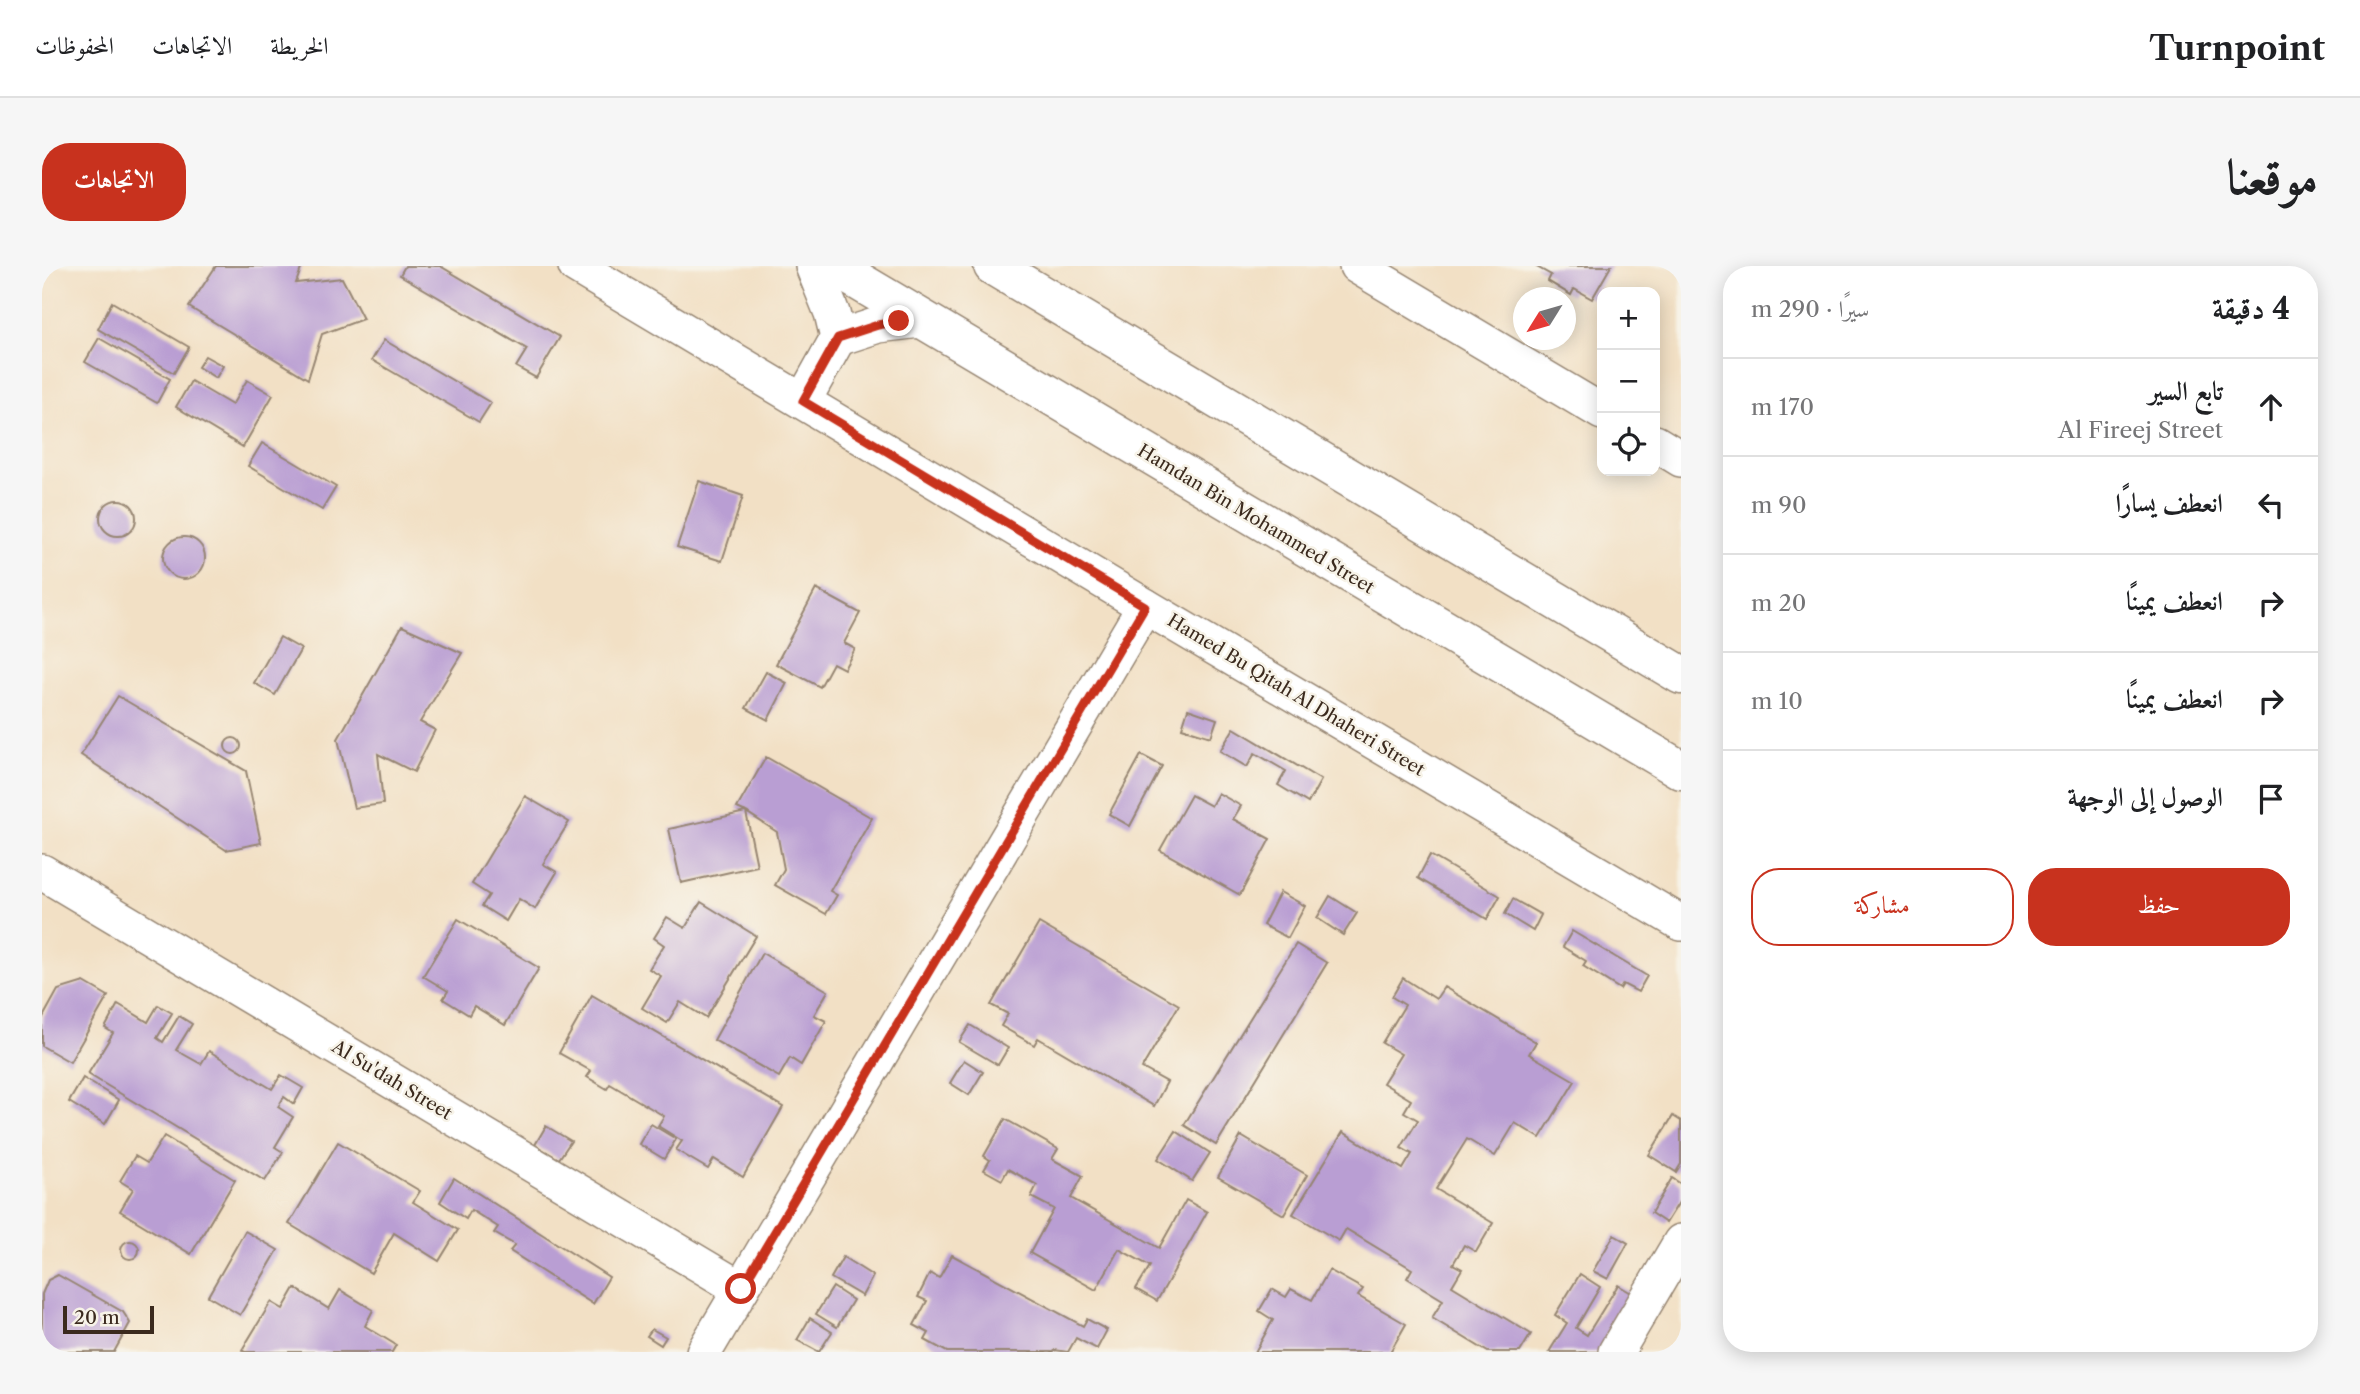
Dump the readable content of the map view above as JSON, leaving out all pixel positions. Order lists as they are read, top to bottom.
{
  "streets": {
    "main road": ["Hamdan Bin Mohammed Street"],
    "street": ["Hamed Bu Qitah Al Dhaheri Street", "Al Su'dah Street"]
  },
  "scale_bar": "20 m",
  "north": "bottom left",
  "page": {
    "header": "Turnpoint",
    "nav": ["الخريطة", "الاتجاهات", "المحفوظات"],
    "title": "موقعنا",
    "buttons": [
      "الاتجاهات",
      ["حفظ", "مشاركة"]
    ],
    "heading": ["4 دقيقة", "سيرًا · 290 m"],
    "map_buttons": ["+", "−"],
    "list": [
      ["تابع السير", "Al Fireej Street", "170 m"],
      ["انعطف يسارًا", "90 m"],
      ["انعطف يمينًا", "20 m"],
      ["انعطف يمينًا", "10 m"],
      "الوصول إلى الوجهة"
    ],
    "scale": "20 m"
  }
}
